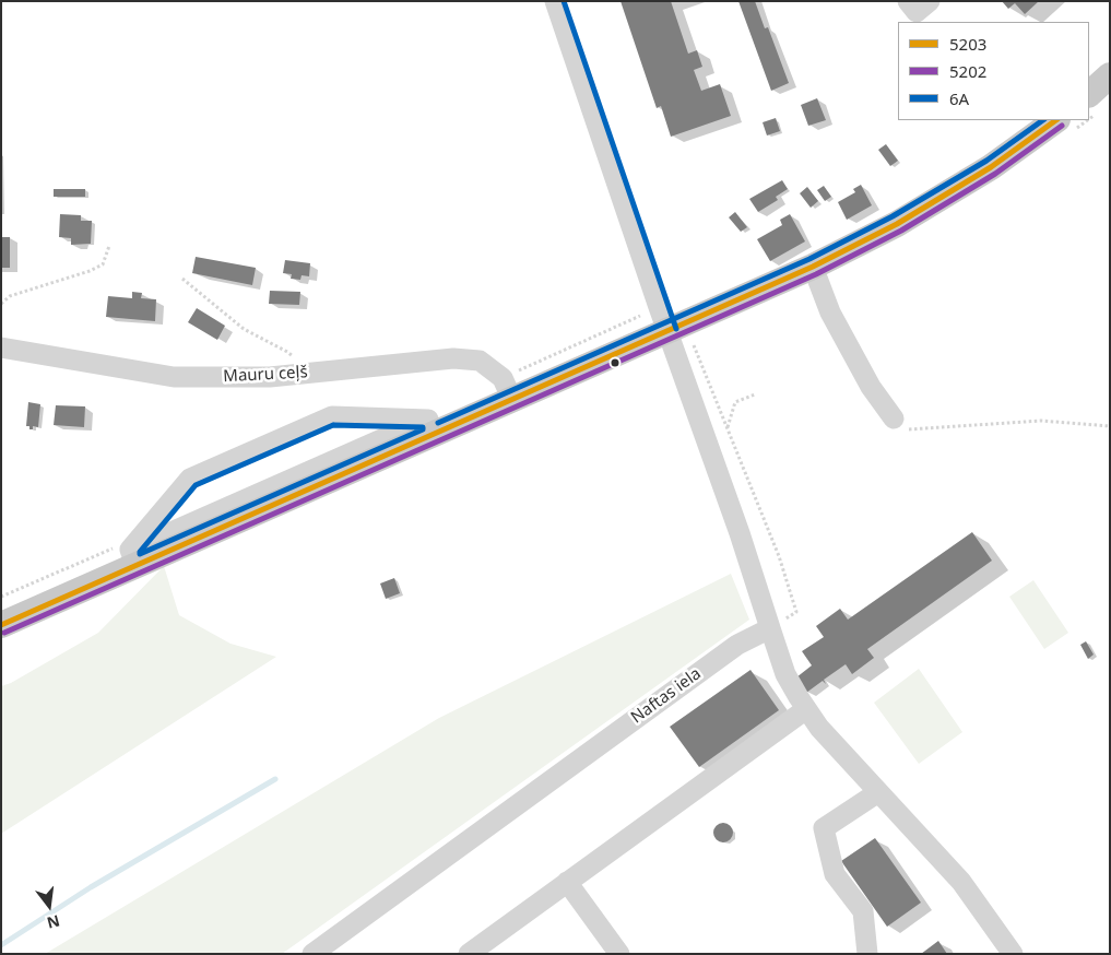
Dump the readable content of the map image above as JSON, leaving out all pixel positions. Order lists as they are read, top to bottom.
{
  "streets": {
    "street": ["Mauru ceļš", "Naftas iela"]
  },
  "lines": ["transit line 6A", "transit line 5203", "transit line 5202"],
  "legend": ["5203", "5202", "6A"],
  "north": "bottom"
}
